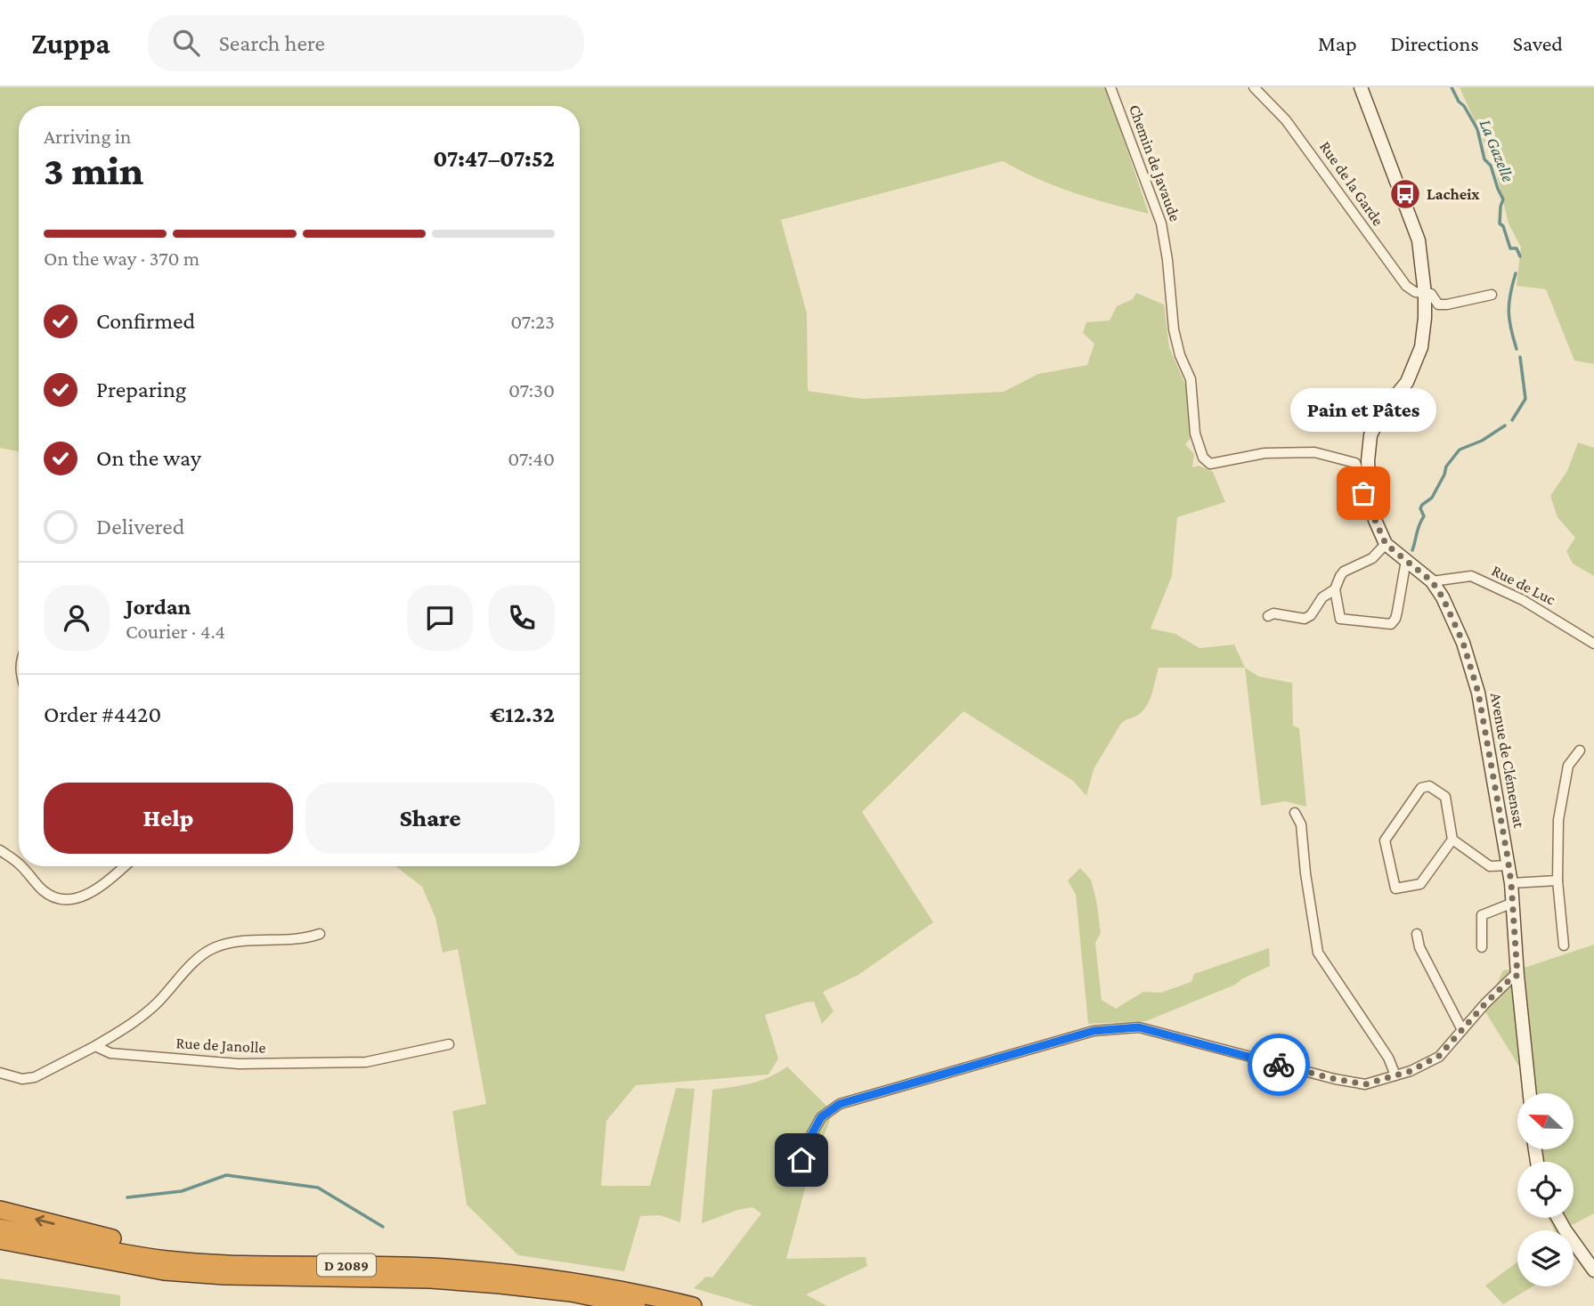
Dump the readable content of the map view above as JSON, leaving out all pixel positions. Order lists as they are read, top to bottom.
{
  "streets": {
    "highway": ["D 2089"],
    "main road": ["Avenue de Clémensat"],
    "street": [
      "Chemin de Javaude",
      "Rue de la Garde",
      "Rue de Luc",
      "Rue de Janolle"
    ]
  },
  "crossings": [
    ["Chemin de Javaude", "Avenue de Clémensat"],
    ["Rue de la Garde", "Avenue de Clémensat"],
    ["Rue de Luc", "Avenue de Clémensat"]
  ],
  "water": ["La Gazelle"],
  "places": {
    "bus stop": ["Lacheix"],
    "other": ["Pain et Pâtes"]
  },
  "north": "left",
  "page": {
    "header": "Zuppa",
    "search": "Search here",
    "nav": ["Map", "Directions", "Saved"],
    "heading": ["3 min", "Arriving in", "07:47–07:52"],
    "panel": [
      "Jordan",
      "Courier · 4.4",
      "Order #4420",
      "€12.32"
    ],
    "bar": "On the way · 370 m",
    "list": [
      ["Confirmed", "07:23"],
      ["Preparing", "07:30"],
      ["On the way", "07:40"],
      "Delivered"
    ],
    "bubble": "Pain et Pâtes",
    "buttons": ["Help", "Share"]
  }
}
